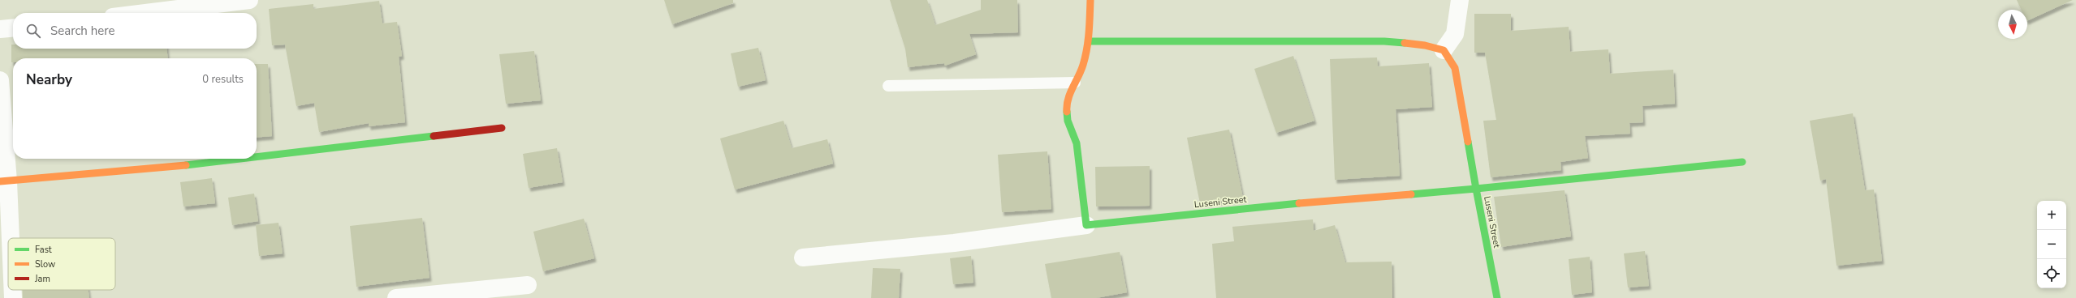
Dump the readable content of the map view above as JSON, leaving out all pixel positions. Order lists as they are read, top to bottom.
{
  "streets": {
    "street": ["Luseni Street"]
  },
  "legend": ["Fast", "Slow", "Jam"],
  "north": "bottom",
  "page": {
    "search": "Search here",
    "heading": ["Nearby", "0 results"],
    "map_buttons": ["+", "−"]
  }
}
